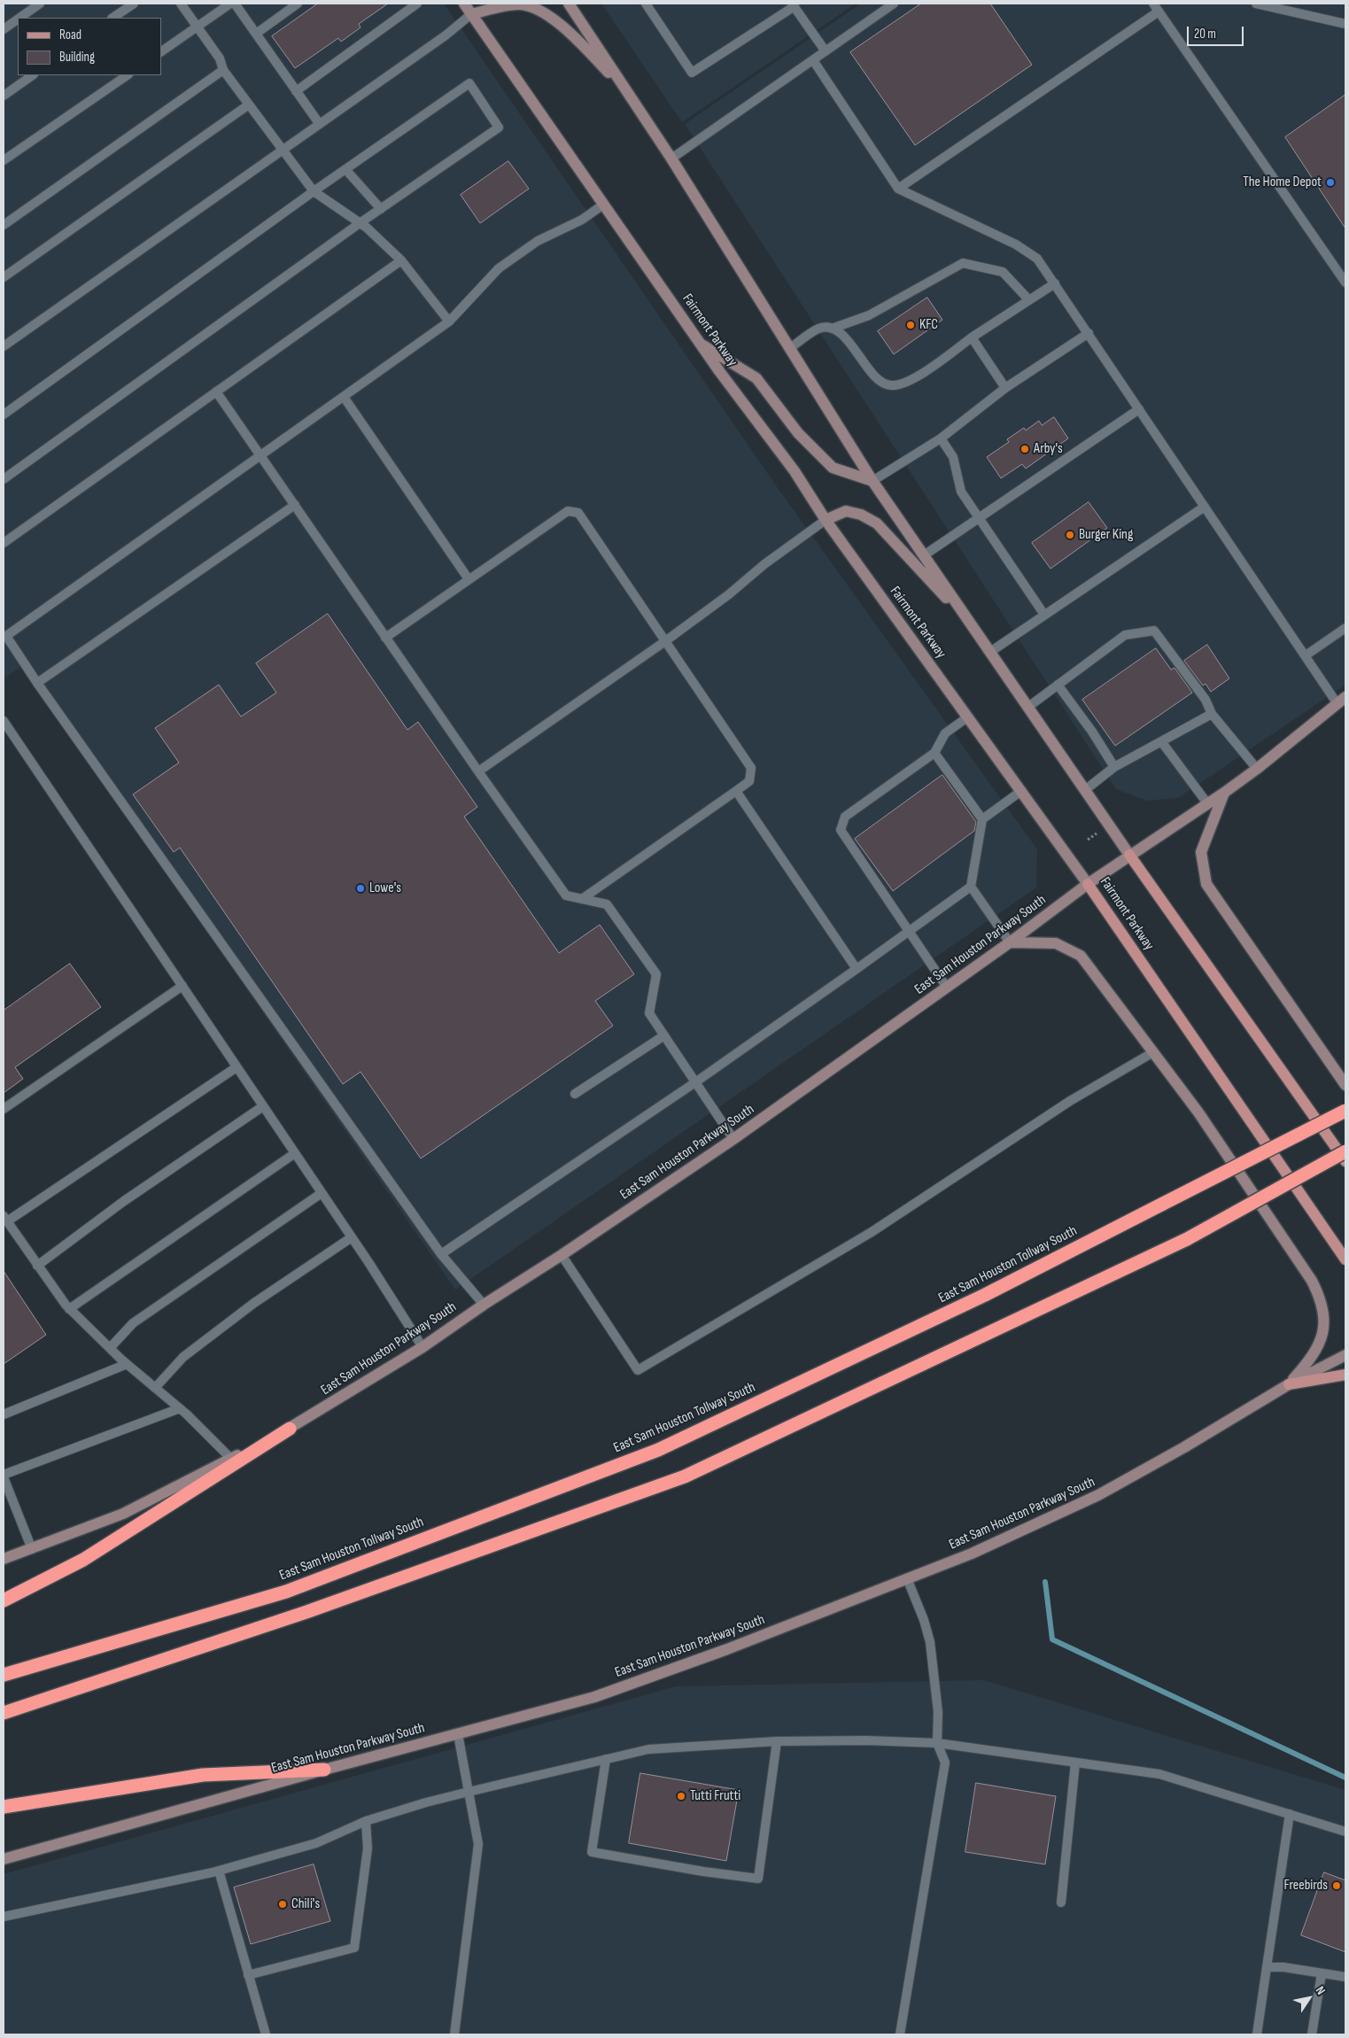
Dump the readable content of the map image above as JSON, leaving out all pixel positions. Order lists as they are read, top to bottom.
{
  "streets": {
    "highway": ["East Sam Houston Tollway South"],
    "main road": ["Fairmont Parkway", "East Sam Houston Parkway South"]
  },
  "crossings": [
    ["Fairmont Parkway", "East Sam Houston Parkway South"]
  ],
  "places": [
    "The Home Depot",
    "KFC",
    "Arby's",
    "Burger King",
    "Lowe's",
    "Tutti Frutti",
    "Freebirds",
    "Chili's"
  ],
  "legend": ["Road", "Building"],
  "scale_bar": "20 m",
  "north": "top right"
}
